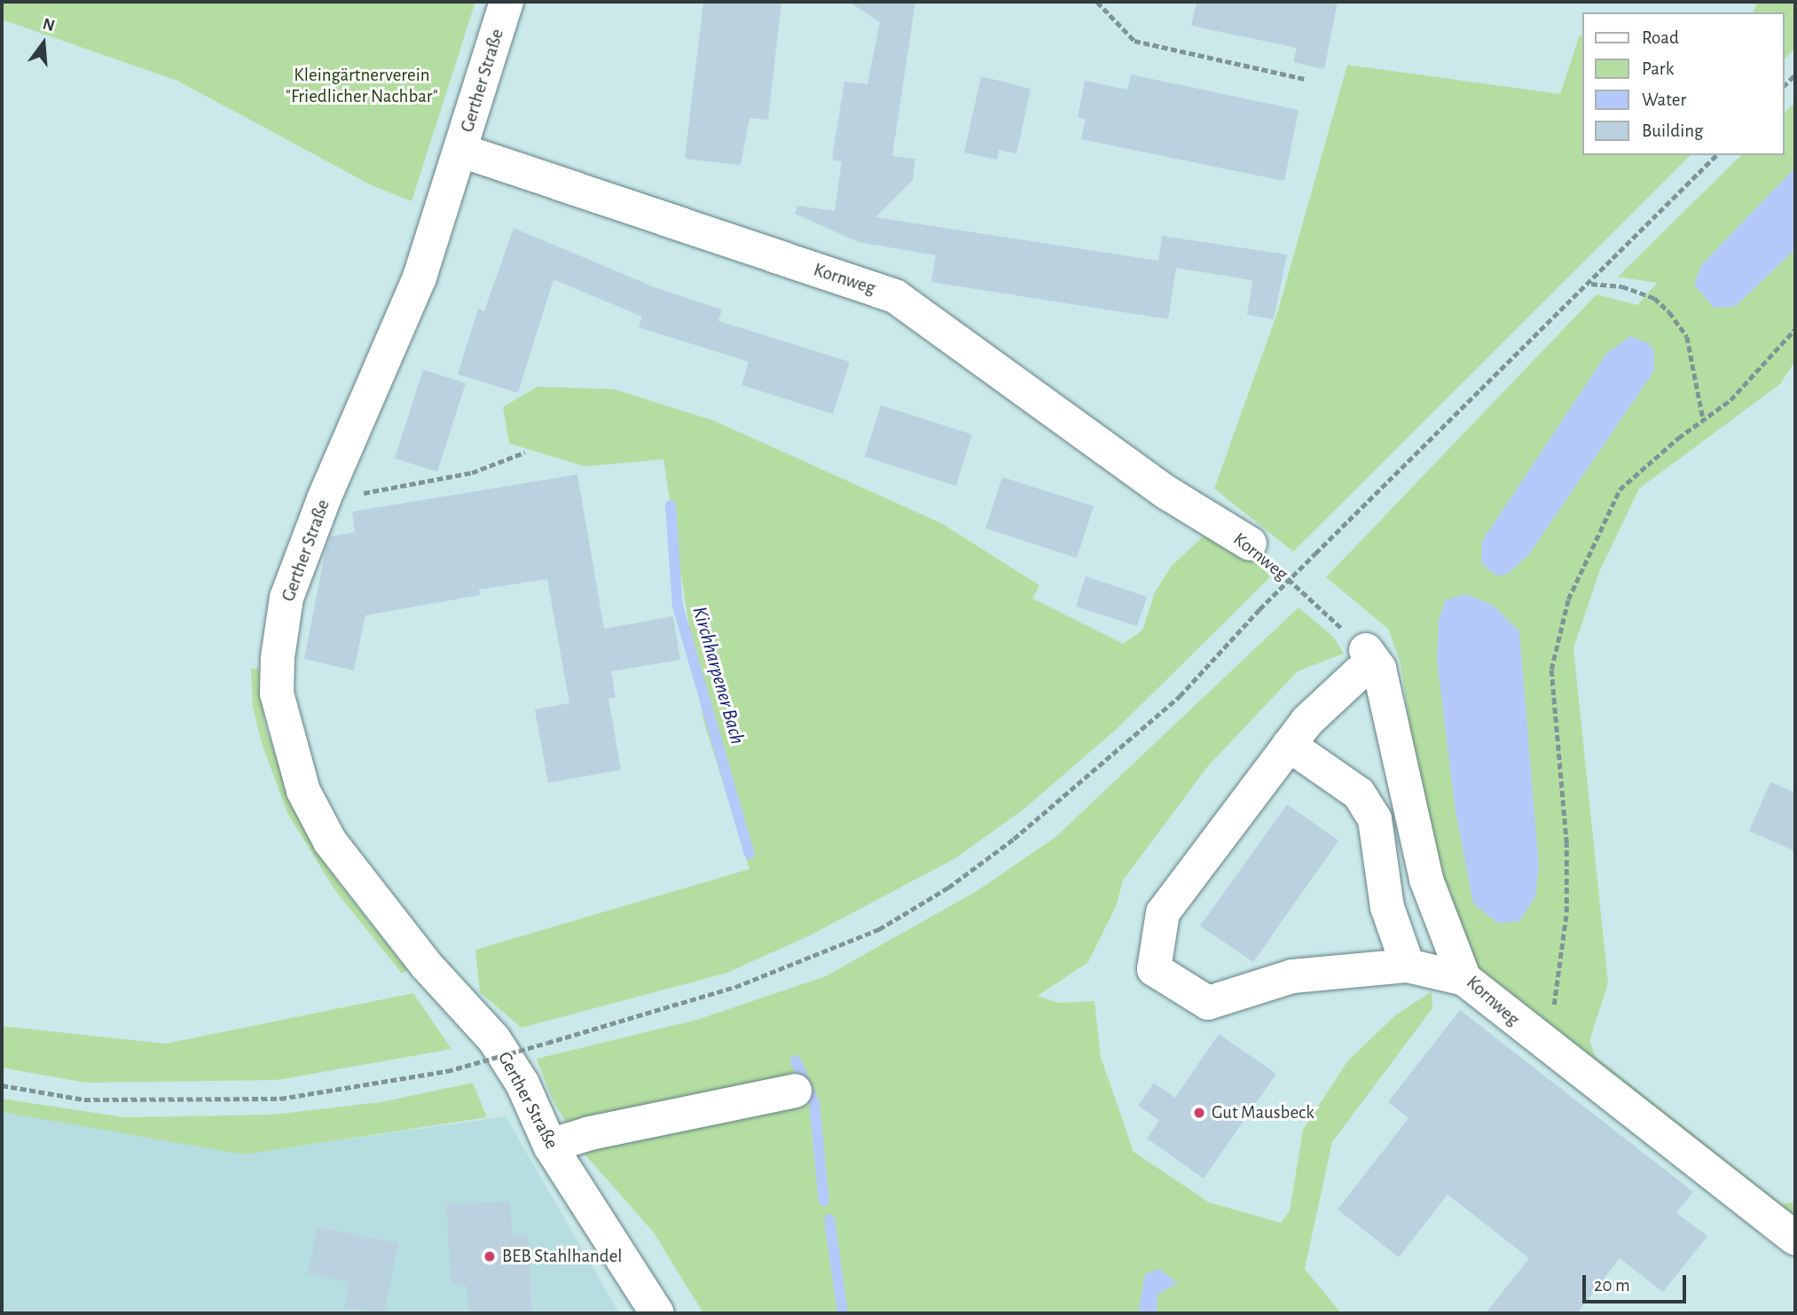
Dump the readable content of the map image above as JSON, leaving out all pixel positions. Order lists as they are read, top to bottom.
{
  "streets": {
    "street": ["Gerther Straße", "Kornweg"]
  },
  "crossings": [
    ["Gerther Straße", "Kornweg"]
  ],
  "water": ["Kirchharpener Bach"],
  "parks": ["Kleingärtnerverein \"Friedlicher Nachbar\""],
  "places": ["Gut Mausbeck", "BEB Stahlhandel"],
  "legend": [
    "Road",
    "Park",
    "Water",
    "Building"
  ],
  "scale_bar": "20 m",
  "north": "top"
}
